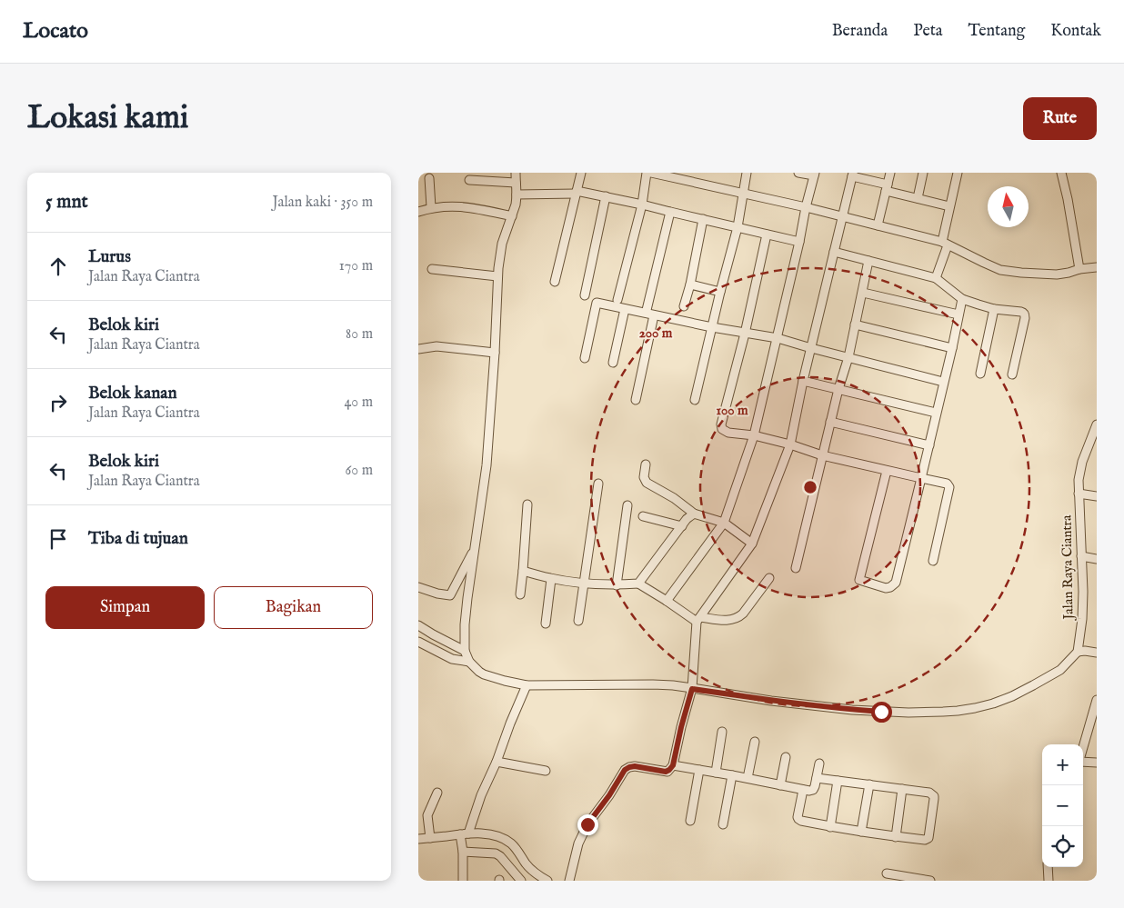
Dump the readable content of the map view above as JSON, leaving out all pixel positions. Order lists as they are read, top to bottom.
{
  "streets": {
    "street": ["Jalan Raya Ciantra"]
  },
  "north": "top",
  "page": {
    "header": "Locato",
    "nav": [
      "Beranda",
      "Peta",
      "Tentang",
      "Kontak"
    ],
    "buttons": [
      "Rute",
      ["Simpan", "Bagikan"]
    ],
    "title": "Lokasi kami",
    "heading": ["5 mnt", "Jalan kaki · 350 m"],
    "list": [
      ["Lurus", "Jalan Raya Ciantra", "170 m"],
      ["Belok kiri", "Jalan Raya Ciantra", "80 m"],
      ["Belok kanan", "Jalan Raya Ciantra", "40 m"],
      ["Belok kiri", "Jalan Raya Ciantra", "60 m"],
      "Tiba di tujuan"
    ],
    "map_buttons": ["+", "−"]
  },
  "rings": ["200 m", "100 m"]
}
